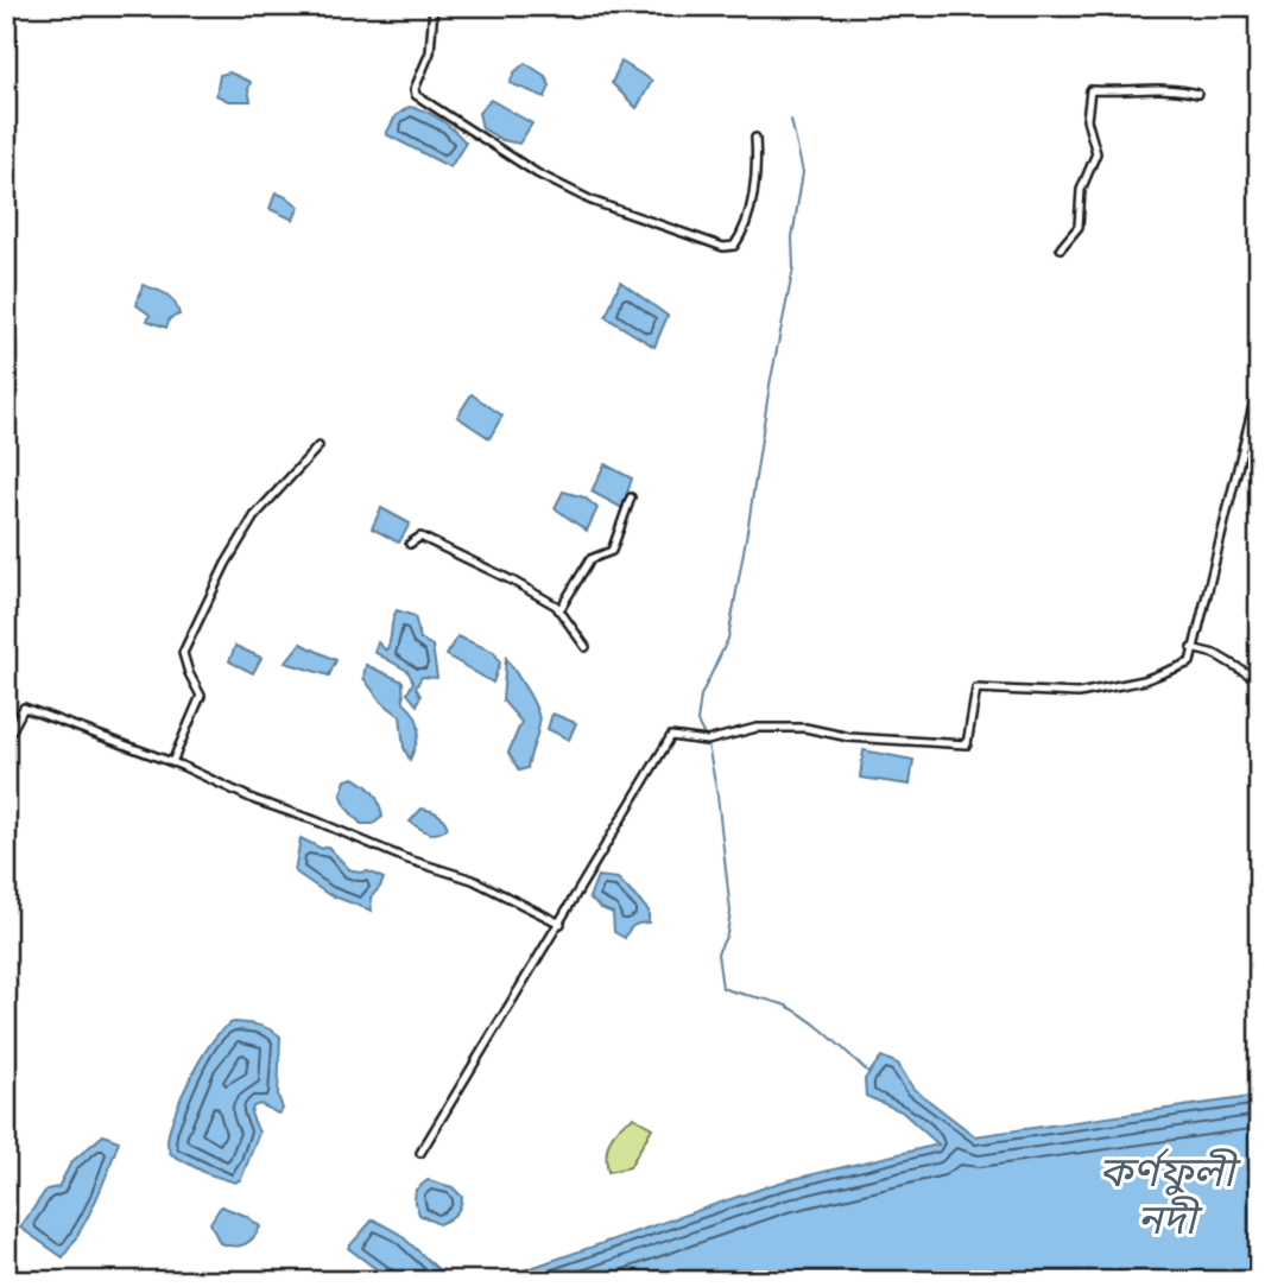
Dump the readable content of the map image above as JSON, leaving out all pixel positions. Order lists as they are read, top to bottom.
{
  "water": ["কর্ণফুলী নদী"]
}
